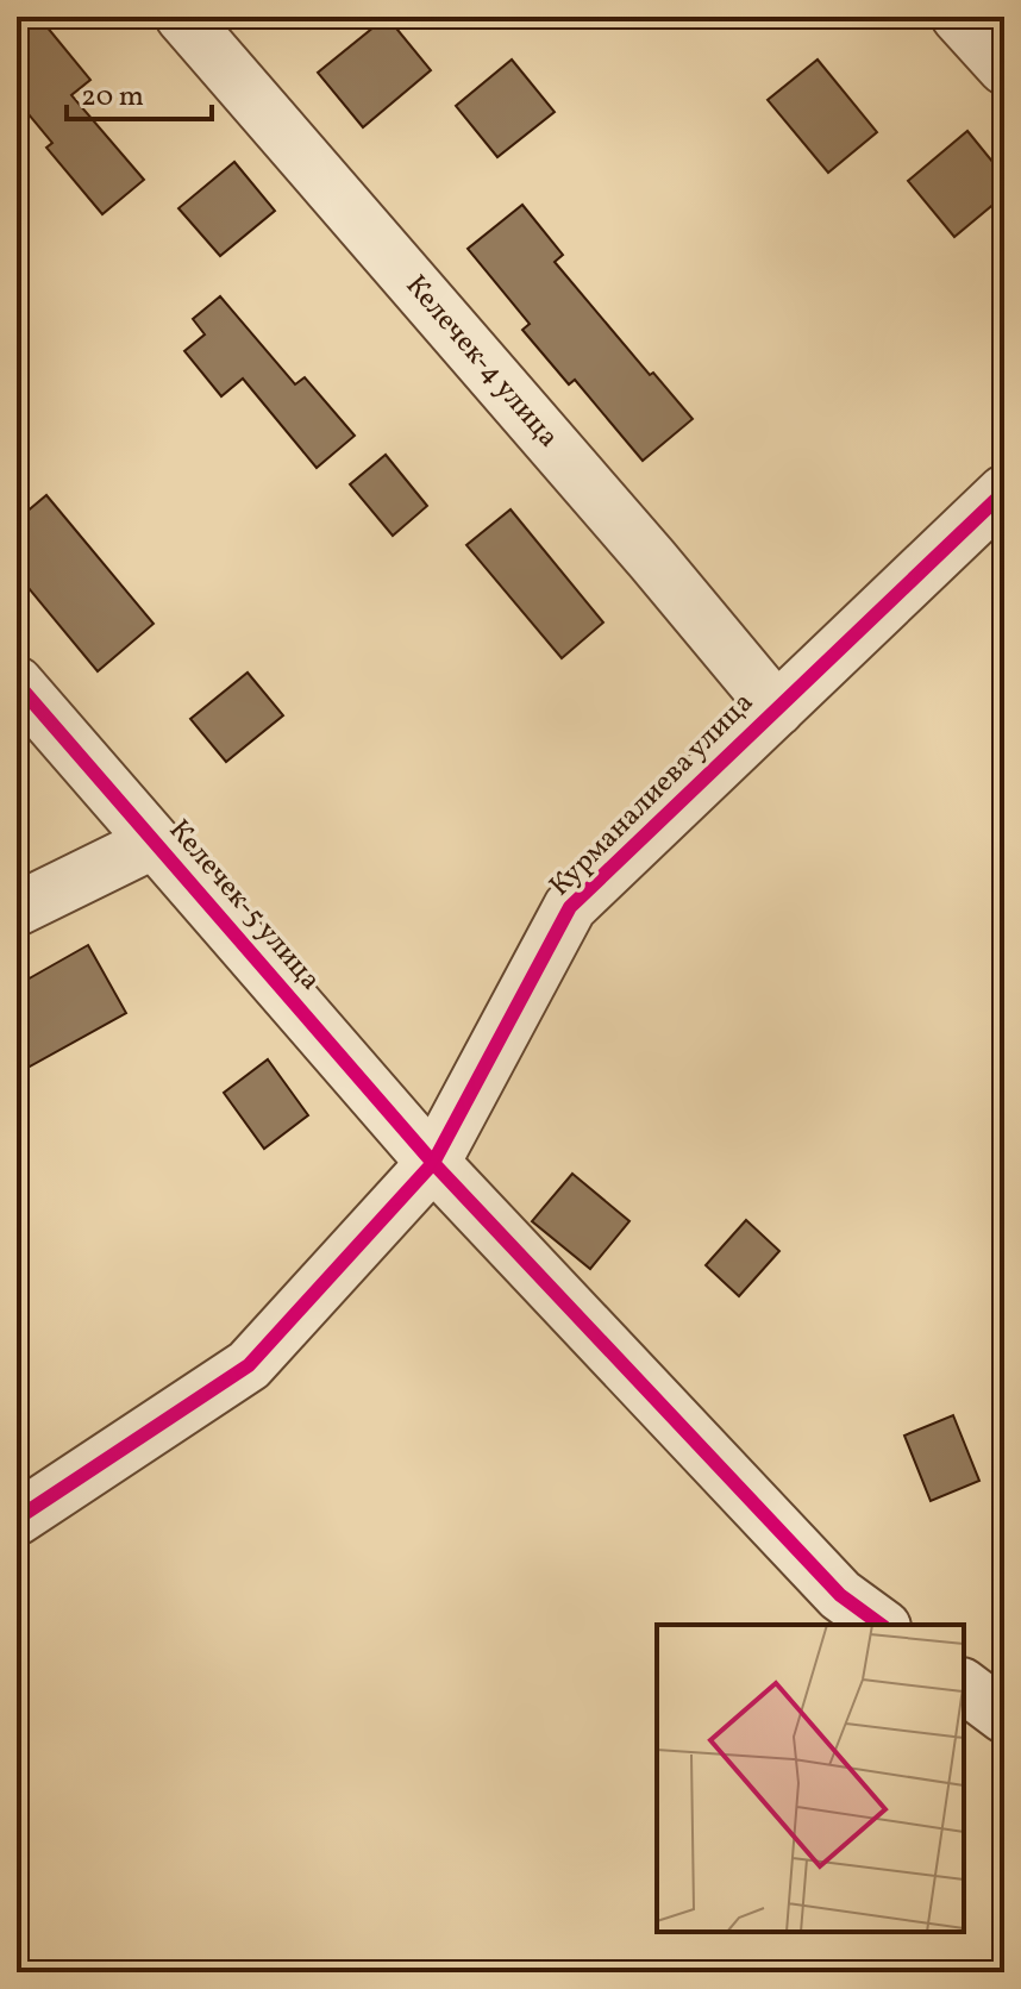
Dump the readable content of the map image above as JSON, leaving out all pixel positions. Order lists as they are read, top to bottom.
{
  "streets": {
    "street": ["Келечек-4 улица", "Курманалиева улица", "Келечек-5 улица"]
  },
  "crossings": [
    ["Келечек-4 улица", "Курманалиева улица"],
    ["Курманалиева улица", "Келечек-5 улица"]
  ],
  "scale_bar": "20 m"
}
